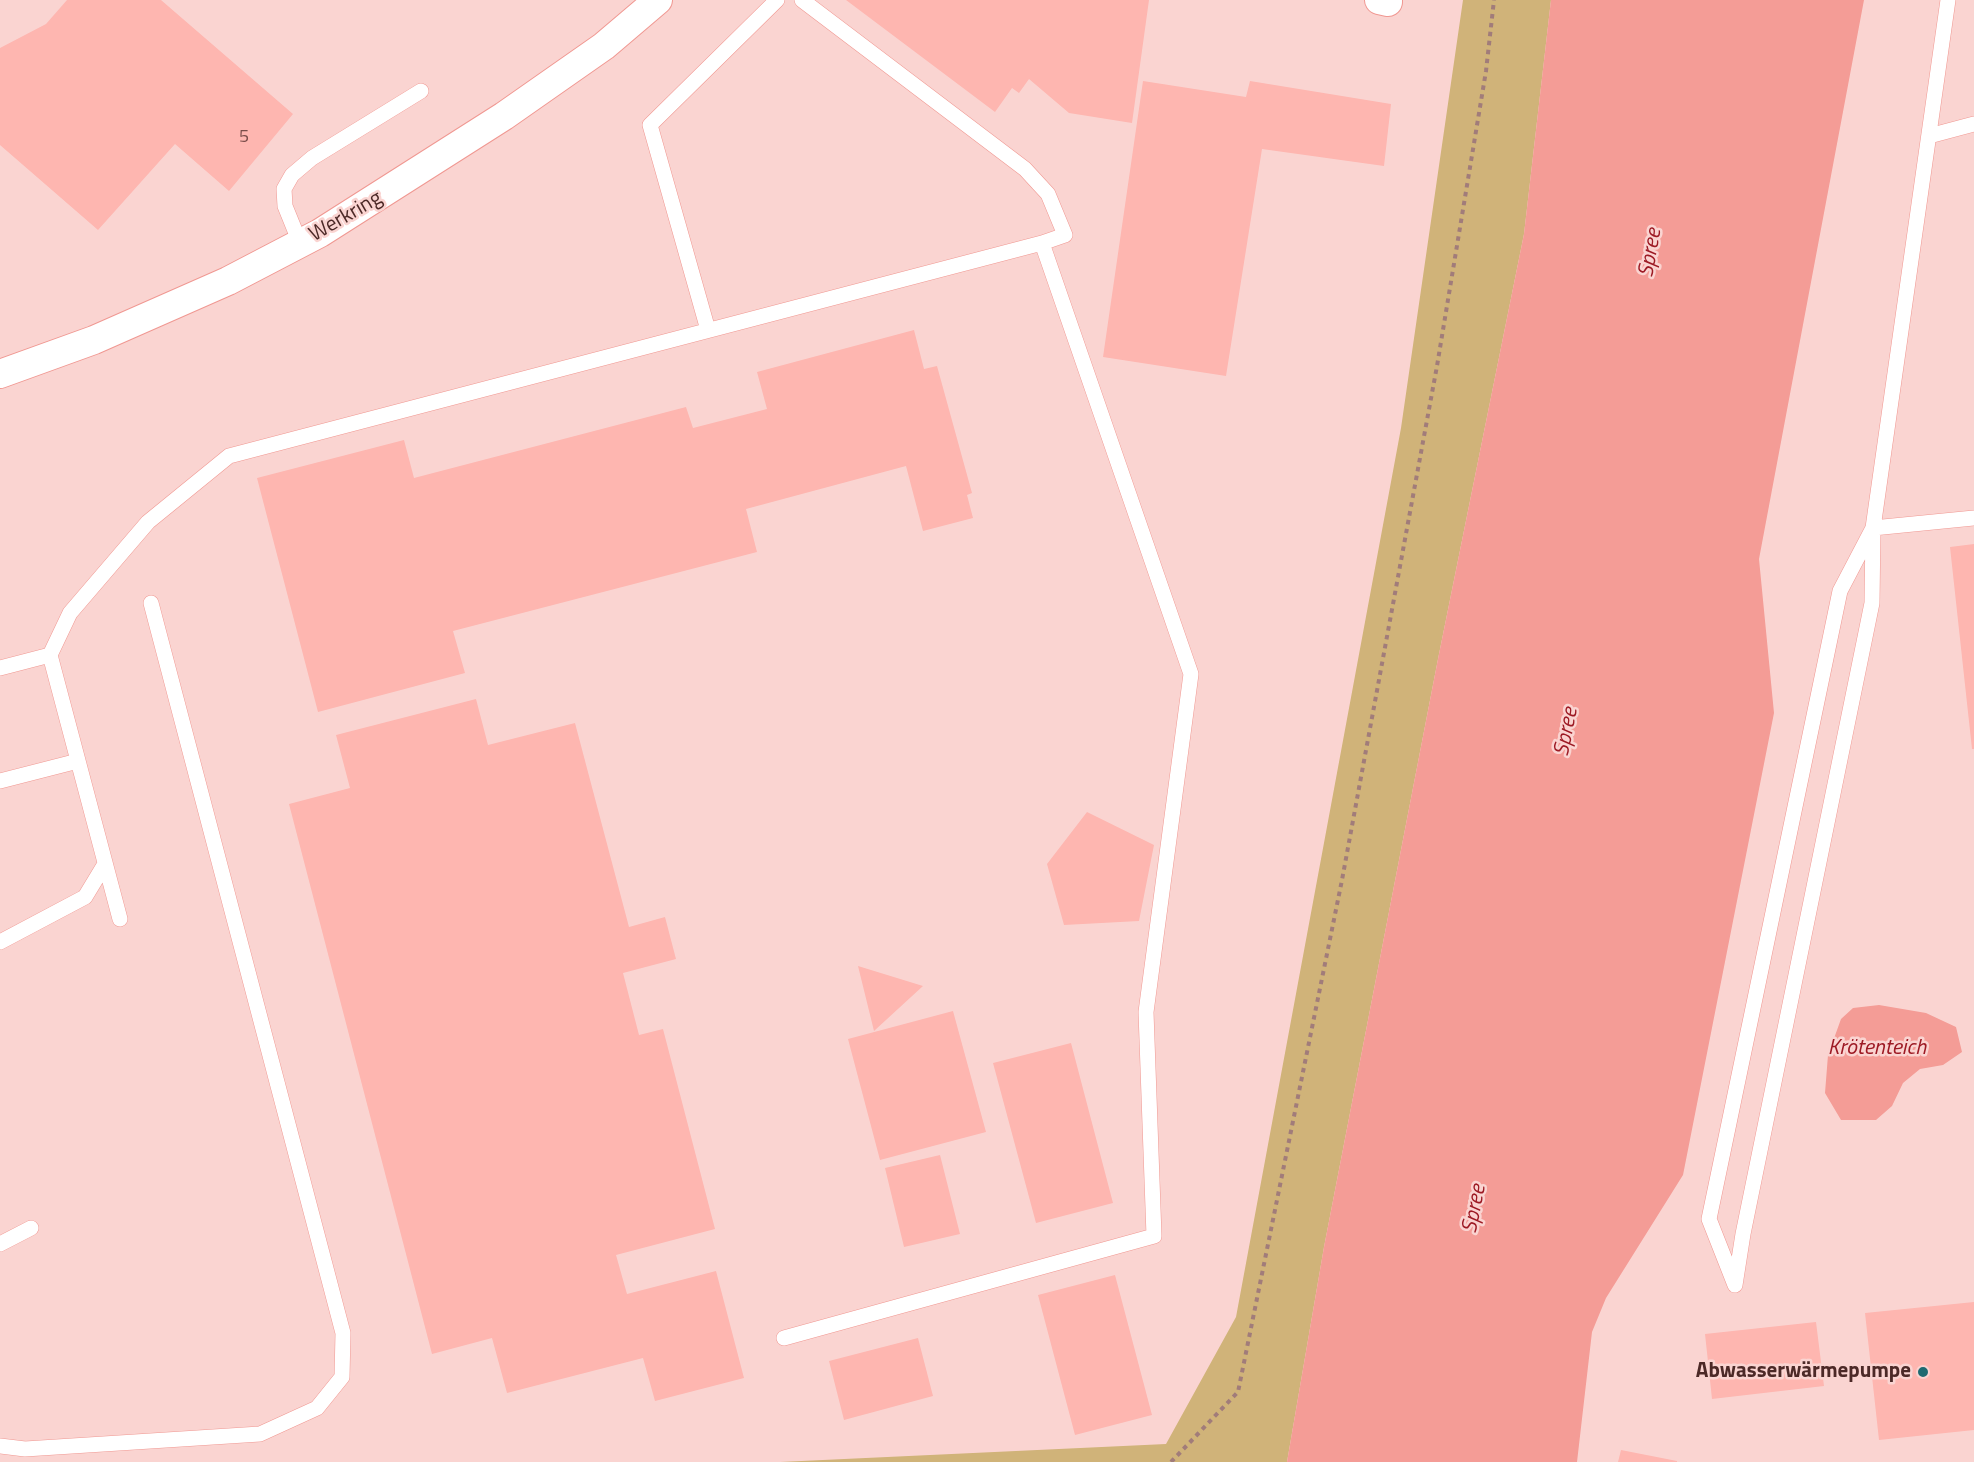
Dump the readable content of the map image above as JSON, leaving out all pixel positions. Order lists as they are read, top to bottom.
{
  "streets": {
    "street": ["Werkring"]
  },
  "water": ["Spree", "Krötenteich"],
  "places": ["Abwasserwärmepumpe"],
  "house_numbers": ["5"]
}
